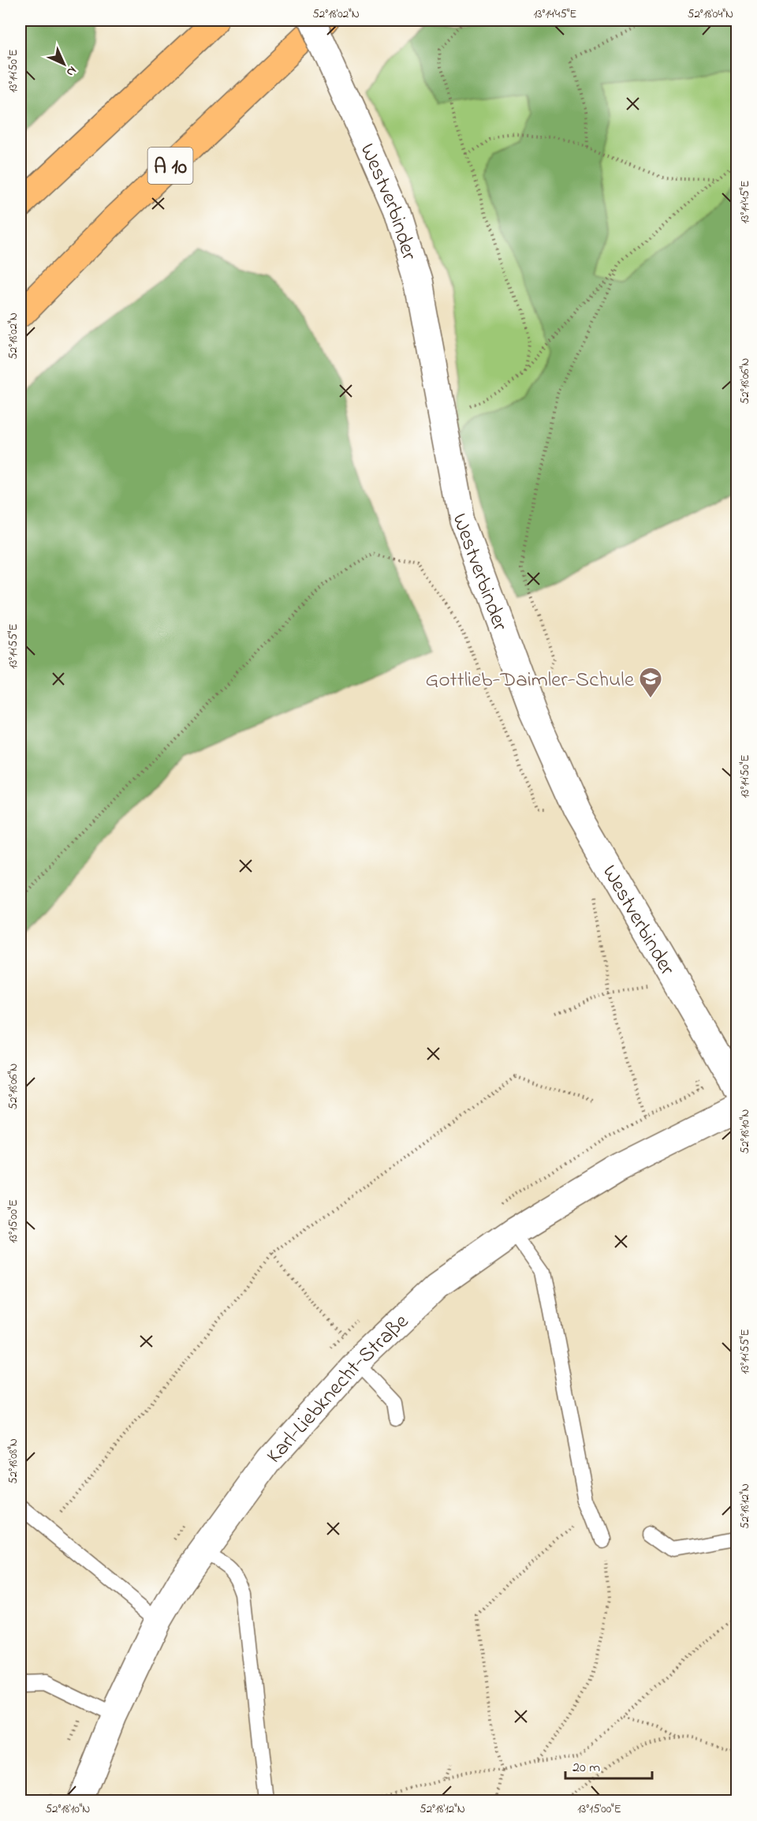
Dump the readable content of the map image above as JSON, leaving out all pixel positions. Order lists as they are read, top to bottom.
{
  "streets": {
    "highway": ["A 10"],
    "street": ["Westverbinder", "Karl-Liebknecht-Straße"]
  },
  "places": {
    "school or university": ["Gottlieb-Daimler-Schule"]
  },
  "scale_bar": "20 m",
  "north": "bottom right",
  "coordinates": [
    "52°18'02\"N",
    "13°14'45\"E",
    "52°18'04\"N",
    "13°14'50\"E",
    "52°18'06\"N",
    "13°14'55\"E",
    "52°18'10\"N",
    "13°15'00\"E",
    "52°18'08\"N",
    "52°18'12\"N"
  ]
}
